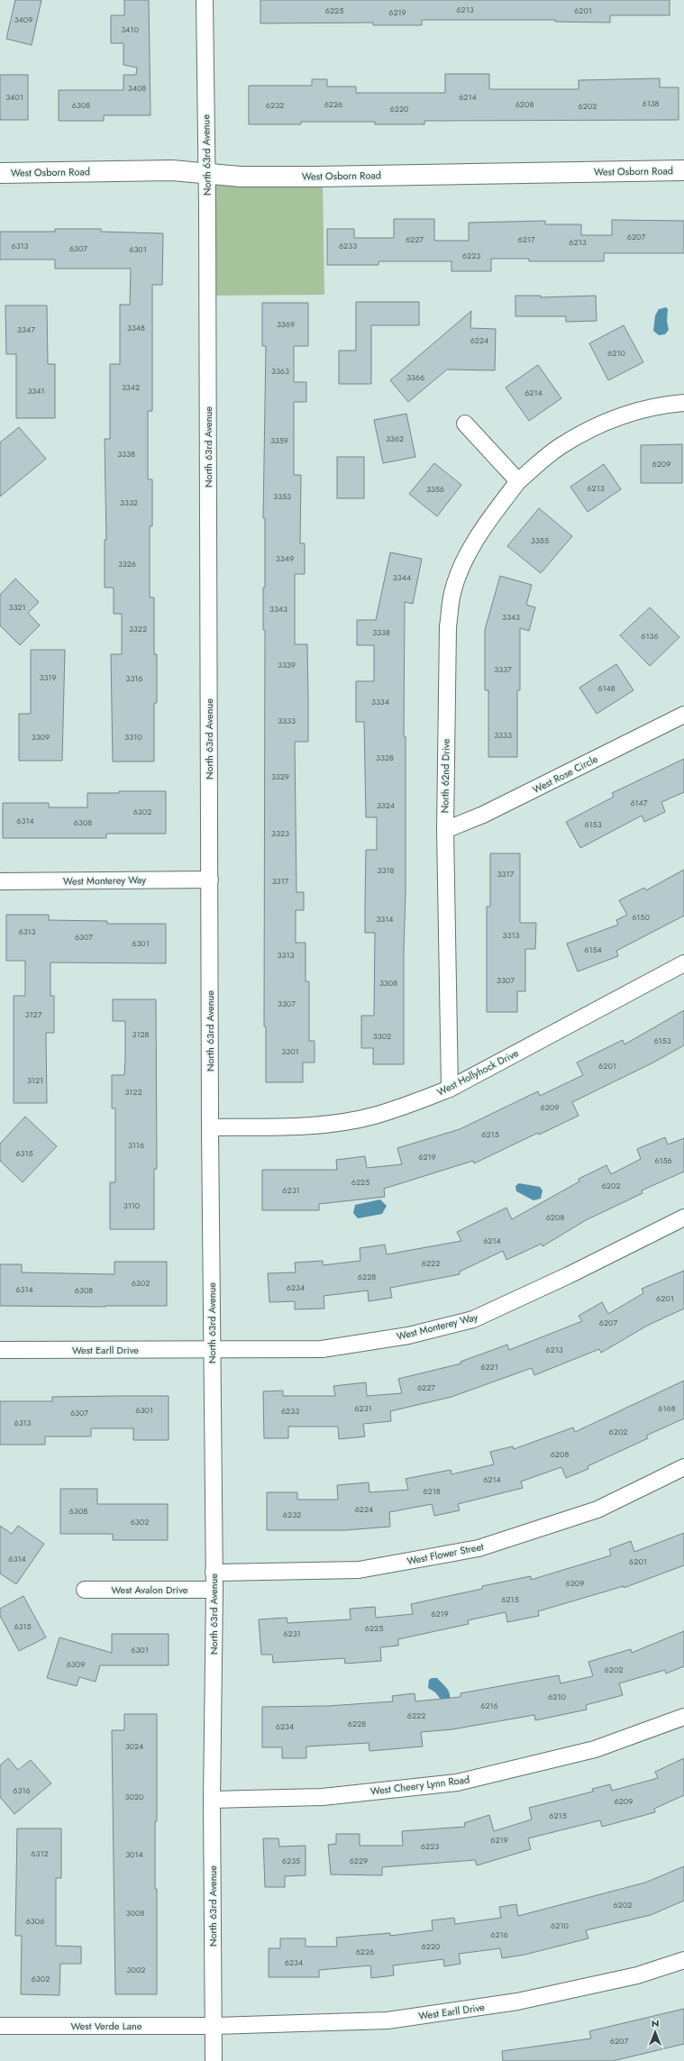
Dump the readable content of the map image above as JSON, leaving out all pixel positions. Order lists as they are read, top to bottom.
{
  "streets": {
    "street": [
      "North 63rd Avenue",
      "West Osborn Road",
      "West Rose Circle",
      "North 62nd Drive",
      "West Monterey Way",
      "West Hollyhock Drive",
      "West Earll Drive",
      "West Flower Street",
      "West Avalon Drive",
      "West Cheery Lynn Road",
      "West Verde Lane"
    ]
  },
  "crossings": [
    ["North 63rd Avenue", "West Osborn Road"],
    ["North 63rd Avenue", "West Monterey Way"],
    ["North 63rd Avenue", "West Hollyhock Drive"],
    ["North 63rd Avenue", "West Earll Drive"],
    ["North 63rd Avenue", "West Flower Street"],
    ["North 63rd Avenue", "West Avalon Drive"],
    ["North 63rd Avenue", "West Cheery Lynn Road"],
    ["North 63rd Avenue", "West Verde Lane"],
    ["West Rose Circle", "North 62nd Drive"],
    ["North 62nd Drive", "West Hollyhock Drive"],
    ["West Monterey Way", "West Earll Drive"],
    ["West Earll Drive", "West Verde Lane"]
  ],
  "house_numbers": [
    "6213",
    "6225",
    "6201",
    "6219",
    "3409",
    "3410",
    "3408",
    "3401",
    "6214",
    "6138",
    "6226",
    "6208",
    "6308",
    "6232",
    "6202",
    "6220",
    "6207",
    "6227",
    "6217",
    "6213",
    "6313",
    "6233",
    "6307",
    "6301",
    "6223",
    "3369",
    "3348",
    "3347",
    "6224",
    "6210",
    "3363",
    "3366",
    "3342",
    "3341",
    "6214",
    "3362",
    "3359",
    "3338",
    "6209",
    "6213",
    "3356",
    "3353",
    "3332",
    "3355",
    "3349",
    "3326",
    "3344",
    "3321",
    "3343",
    "3343",
    "3322",
    "3338",
    "6136",
    "3339",
    "3337",
    "3319",
    "3316",
    "6148",
    "3334",
    "3333",
    "3333",
    "3309",
    "3310",
    "3328",
    "3329",
    "6147",
    "3324",
    "6302",
    "6314",
    "6308",
    "6153",
    "3323",
    "3318",
    "3317",
    "3317",
    "6150",
    "3314",
    "6313",
    "3313",
    "6307",
    "6301",
    "6154",
    "3313",
    "3307",
    "3308",
    "3307",
    "3127",
    "3128",
    "3302",
    "6153",
    "3301",
    "6201",
    "3121",
    "3122",
    "6209",
    "6215",
    "3116",
    "6315",
    "6219",
    "6156",
    "6225",
    "6202",
    "6231",
    "3110",
    "6208",
    "6214",
    "6222",
    "6228",
    "6302",
    "6234",
    "6314",
    "6308",
    "6201",
    "6207",
    "6213",
    "6221",
    "6227",
    "6231",
    "6168",
    "6301",
    "6233",
    "6307",
    "6313",
    "6202",
    "6208",
    "6214",
    "6218",
    "6224",
    "6308",
    "6232",
    "6302",
    "6314",
    "6201",
    "6209",
    "6215",
    "6219",
    "6315",
    "6225",
    "6231",
    "6301",
    "6309",
    "6202",
    "6210",
    "6216",
    "6222",
    "6228",
    "6234",
    "3024",
    "6316",
    "3020",
    "6209",
    "6215",
    "6219",
    "6223",
    "6312",
    "3014",
    "6235",
    "6229",
    "6202",
    "3008",
    "6306",
    "6210",
    "6216",
    "6220",
    "6226",
    "6234",
    "3002",
    "6302",
    "6207"
  ],
  "north": "top"
}
